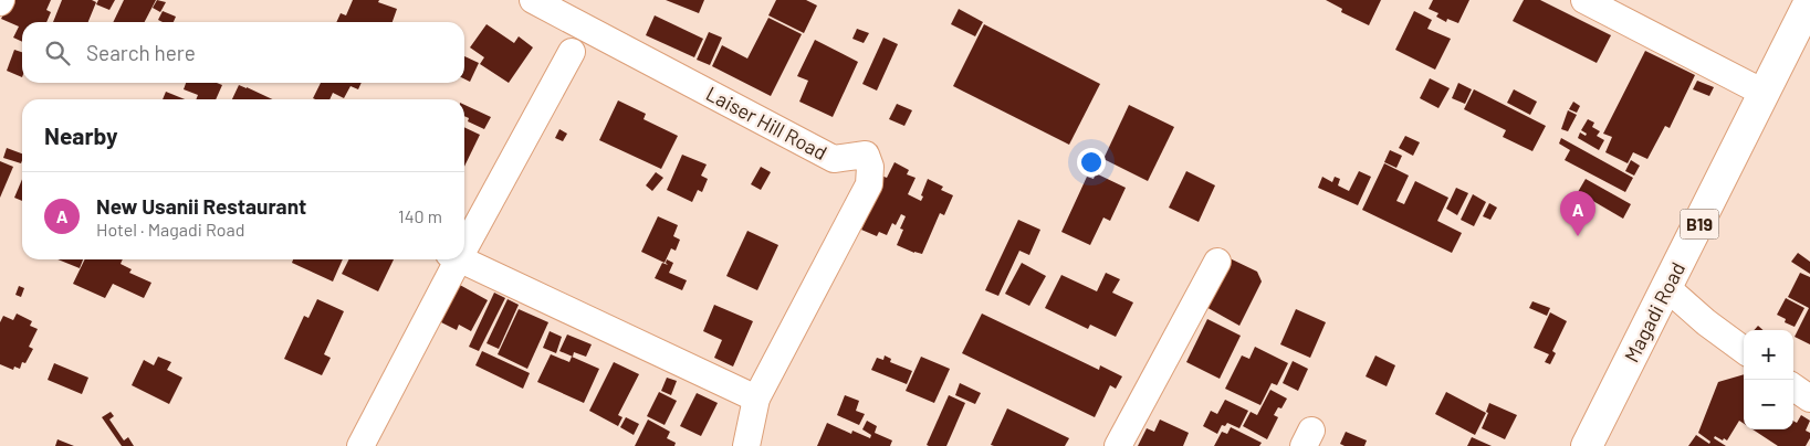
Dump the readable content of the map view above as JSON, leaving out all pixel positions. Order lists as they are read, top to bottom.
{
  "streets": {
    "highway": ["B19", "Magadi Road"],
    "street": ["Laiser Hill Road"]
  },
  "page": {
    "search": "Search here",
    "heading": "Nearby",
    "list": [
      {
        "mark": "A",
        "name": "New Usanii Restaurant",
        "note": "Hotel · Magadi Road",
        "value": "140 m"
      }
    ],
    "pins": "A",
    "map_buttons": ["+", "−"]
  }
}
